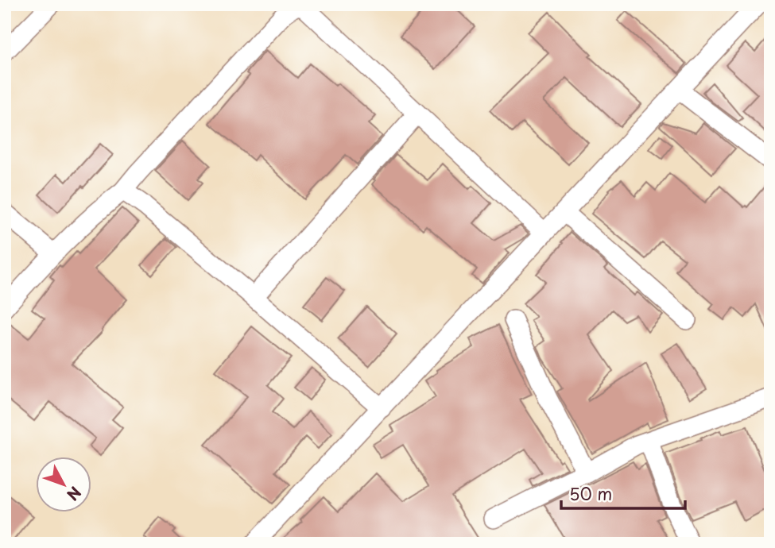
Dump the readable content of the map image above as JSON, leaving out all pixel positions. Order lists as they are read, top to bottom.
{
  "scale_bar": "50 m",
  "north": "bottom right"
}
